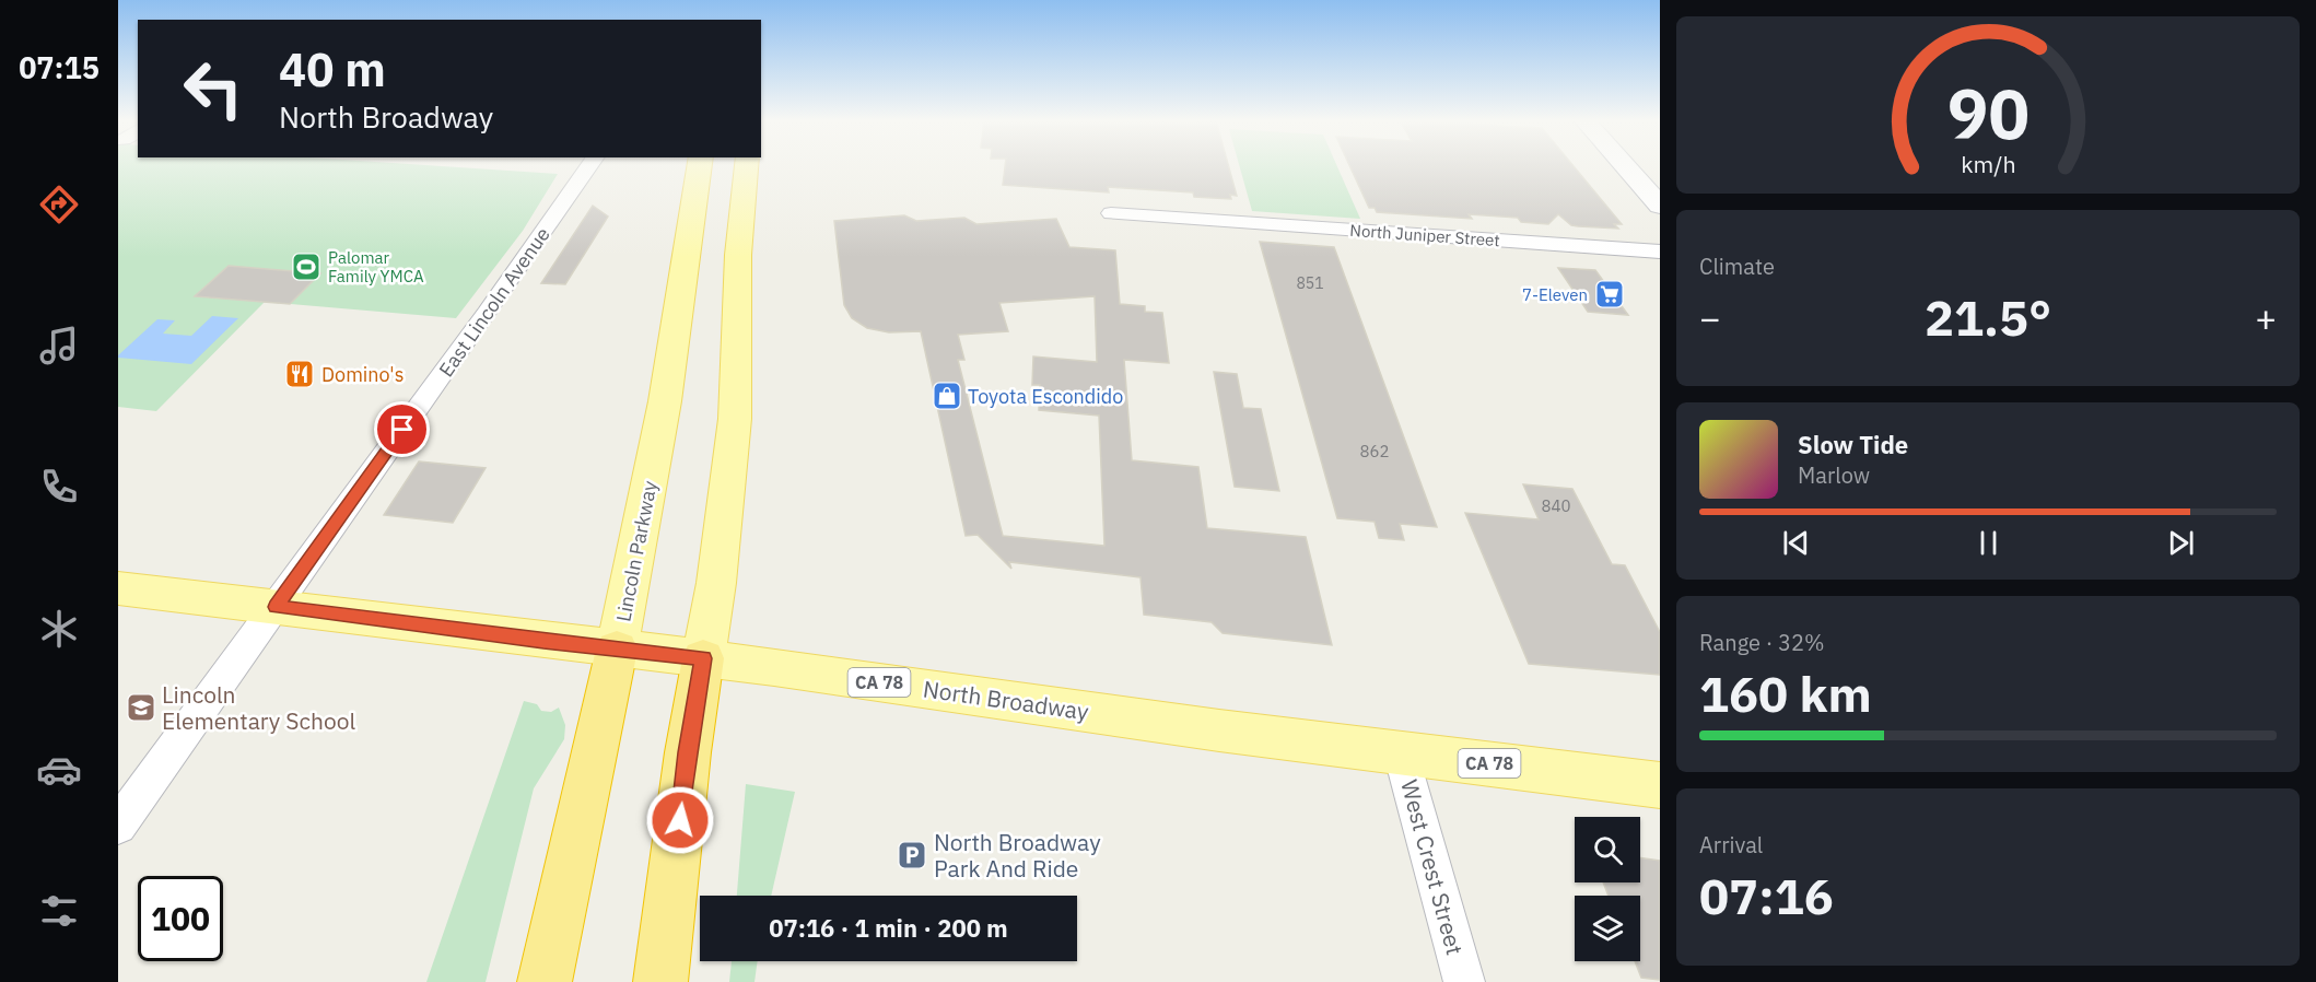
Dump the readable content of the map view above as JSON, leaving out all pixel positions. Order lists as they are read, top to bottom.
{
  "streets": {
    "highway": ["Lincoln Parkway"],
    "main road": ["CA 78", "North Broadway"],
    "street": ["North Juniper Street", "East Lincoln Avenue", "West Crest Street"]
  },
  "crossings": [
    ["East Lincoln Avenue", "North Broadway"],
    ["Lincoln Parkway", "North Broadway"],
    ["North Broadway", "West Crest Street"]
  ],
  "places": {
    "sports": ["Palomar Family YMCA"],
    "supermarket": ["7-Eleven"],
    "restaurant": ["Domino's"],
    "shop": ["Toyota Escondido"],
    "school or university": ["Lincoln Elementary School"],
    "parking": ["North Broadway Park And Ride"]
  },
  "house_numbers": ["851", "862", "840"],
  "page": {
    "tabs": "07:15",
    "turn": ["40 m", "North Broadway"],
    "tile": [
      "Climate",
      ["Range · 32%", "160 km"],
      ["Arrival", "07:16"]
    ],
    "heat": ["−", "21.5°", "+"],
    "song": ["Slow Tide", "Marlow"],
    "limit": "100",
    "trip": "07:16 · 1 min · 200 m",
    "gauge": ["90", "km/h"]
  }
}
